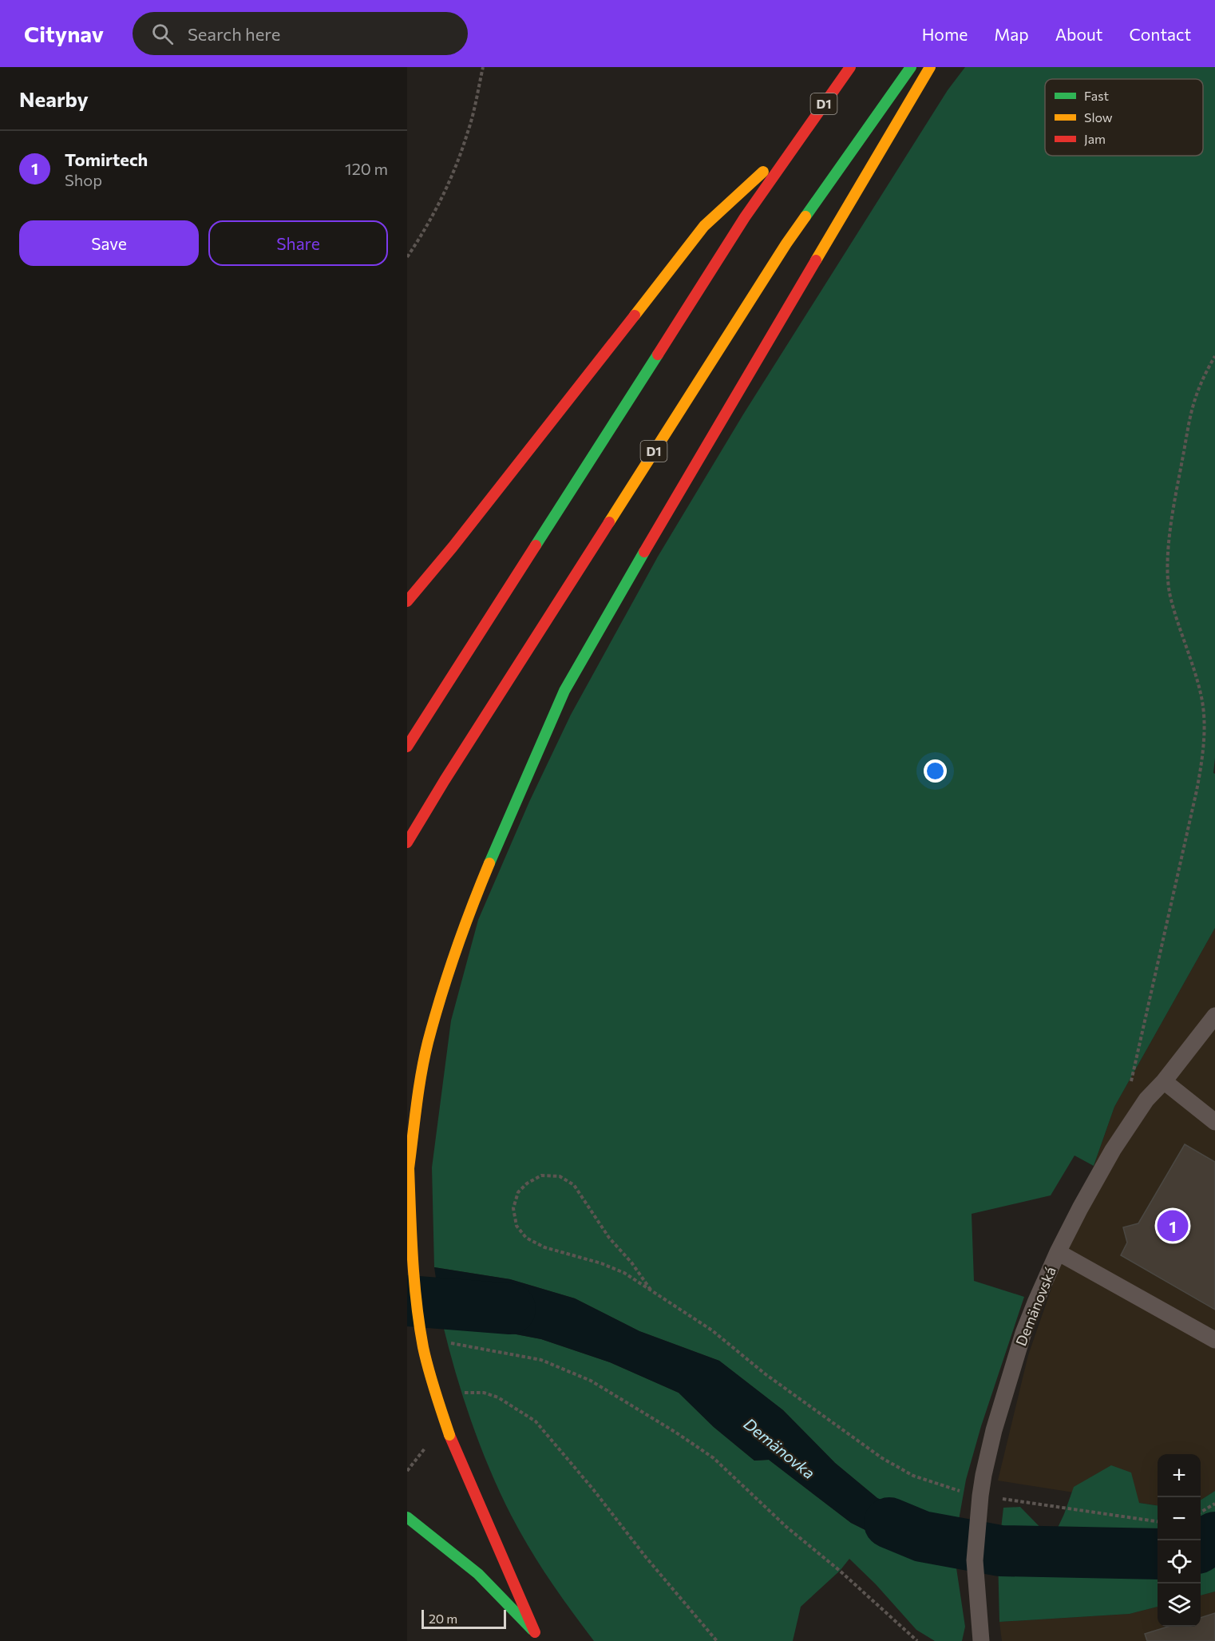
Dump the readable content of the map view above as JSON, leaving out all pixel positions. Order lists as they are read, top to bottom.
{
  "streets": {
    "main road": ["D1"],
    "lane": ["Demänovská"]
  },
  "water": ["Demänovka"],
  "legend": ["Fast", "Slow", "Jam"],
  "scale_bar": "20 m",
  "page": {
    "header": "Citynav",
    "search": "Search here",
    "nav": [
      "Home",
      "Map",
      "About",
      "Contact"
    ],
    "heading": "Nearby",
    "list": [
      {
        "mark": "1",
        "name": "Tomirtech",
        "note": "Shop",
        "value": "120 m"
      }
    ],
    "buttons": ["Save", "Share"],
    "pins": "1",
    "map_buttons": ["+", "−"],
    "scale": "20 m"
  }
}
